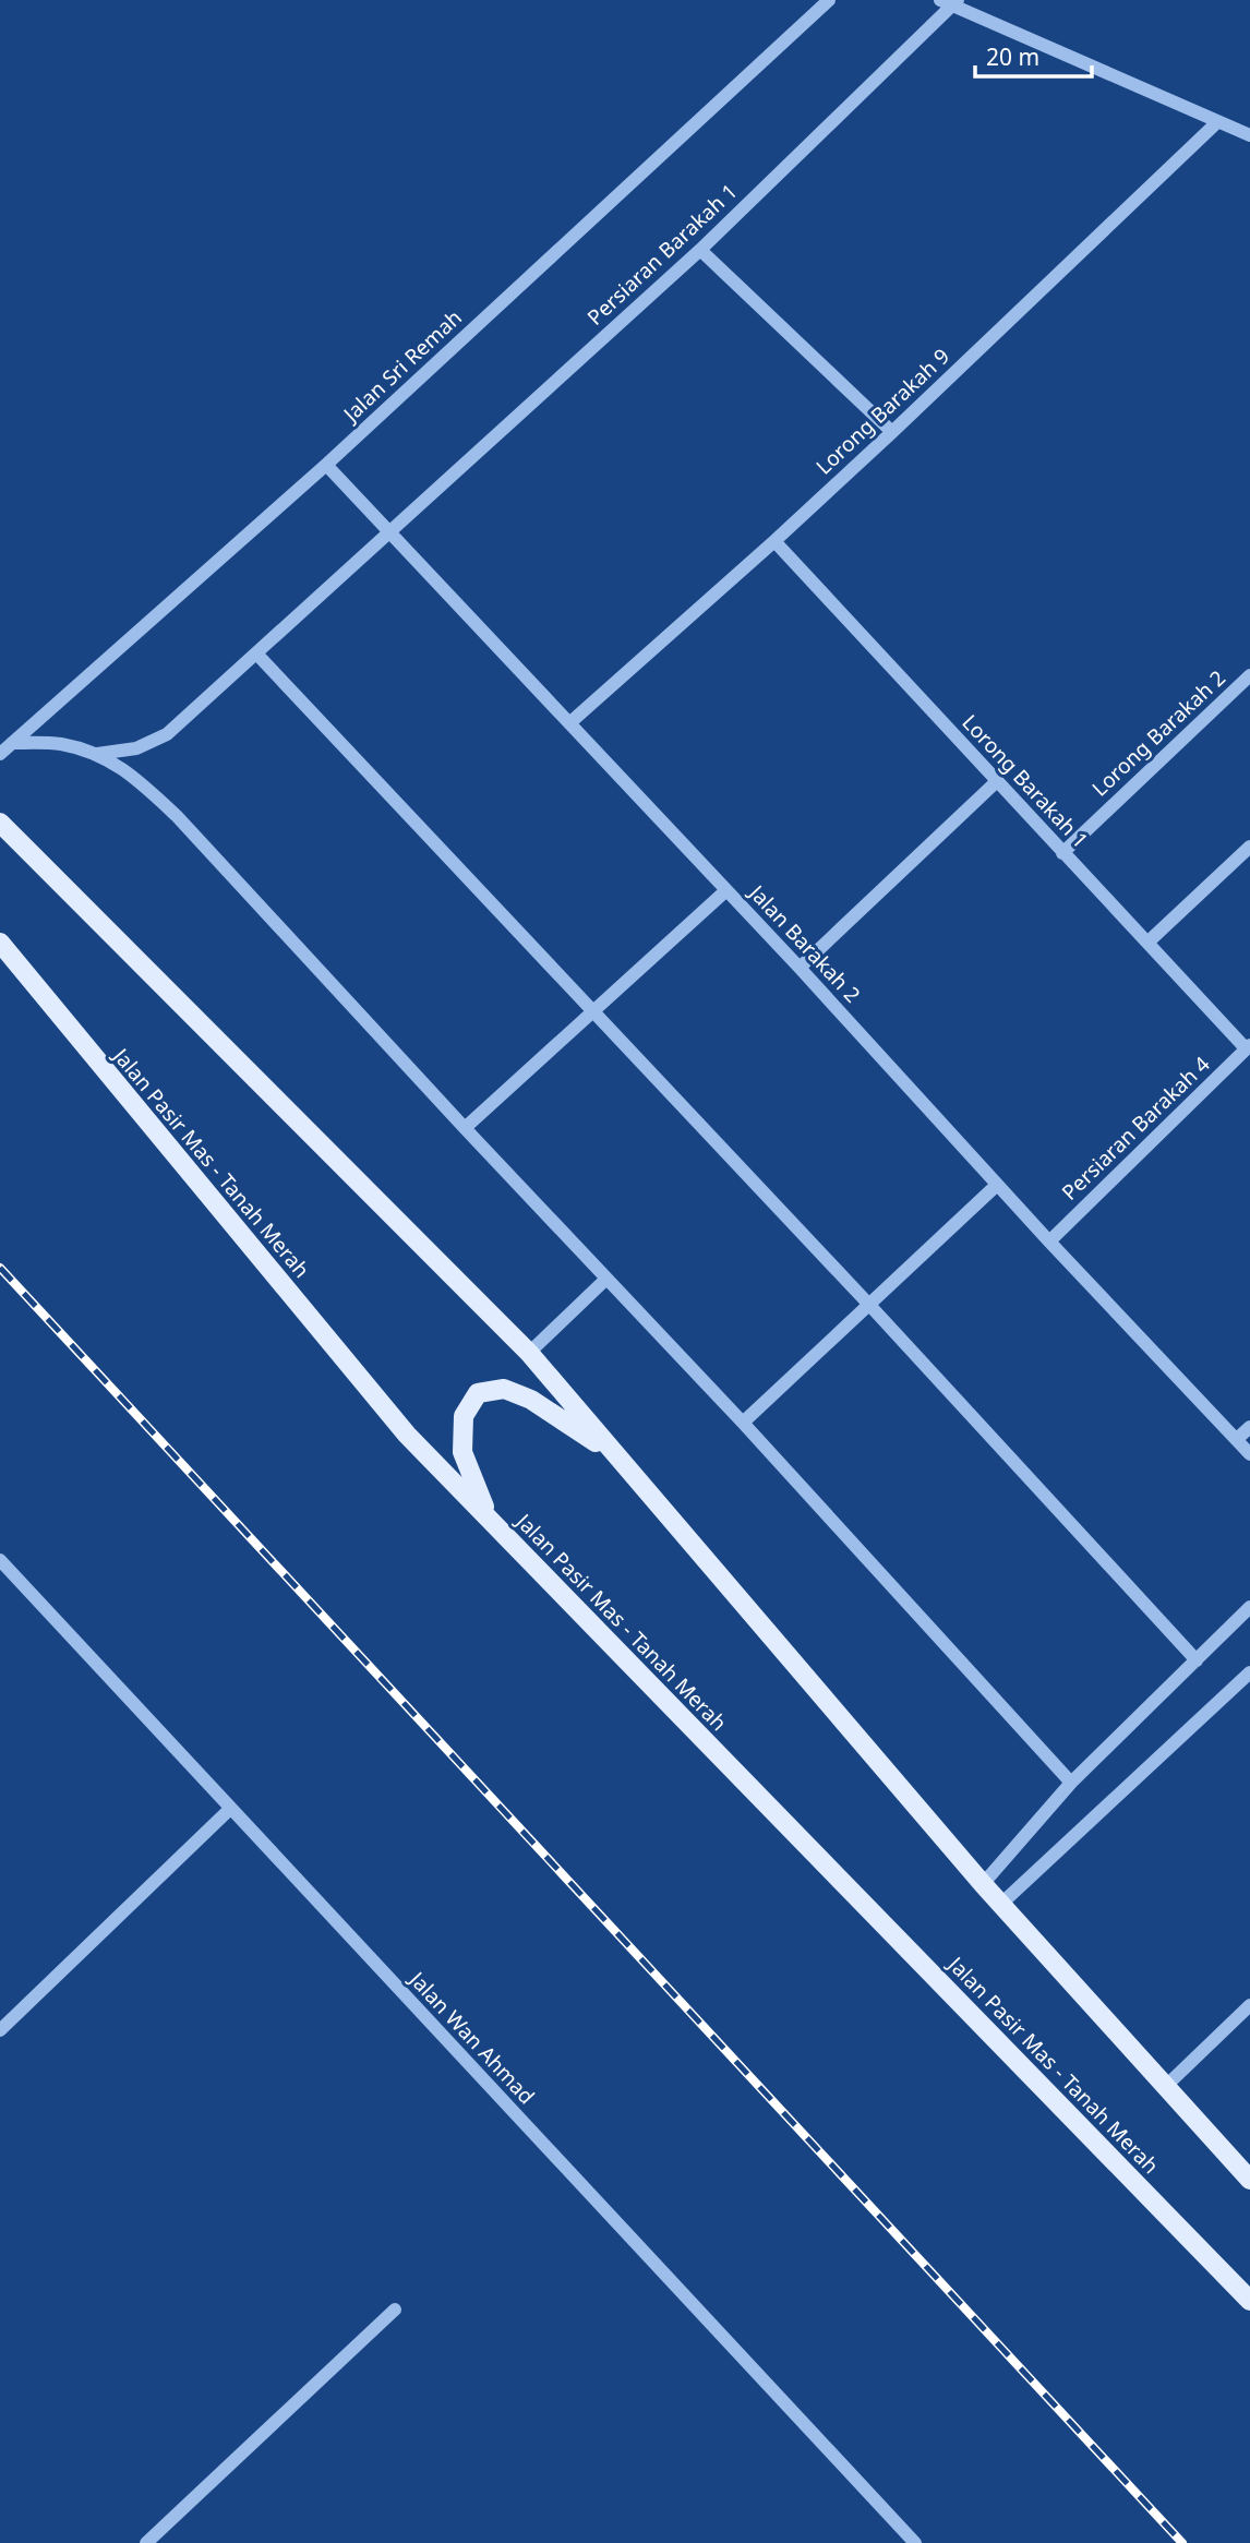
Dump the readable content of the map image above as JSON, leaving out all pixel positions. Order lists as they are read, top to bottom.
{
  "streets": {
    "main road": ["Jalan Pasir Mas - Tanah Merah"],
    "street": [
      "Persiaran Barakah 1",
      "Jalan Sri Remah",
      "Lorong Barakah 9",
      "Lorong Barakah 2",
      "Lorong Barakah 1",
      "Jalan Barakah 2",
      "Persiaran Barakah 4",
      "Jalan Wan Ahmad"
    ]
  },
  "crossings": [
    ["Persiaran Barakah 1", "Jalan Barakah 2"],
    ["Jalan Sri Remah", "Jalan Barakah 2"],
    ["Lorong Barakah 9", "Lorong Barakah 1"],
    ["Lorong Barakah 9", "Jalan Barakah 2"],
    ["Lorong Barakah 2", "Lorong Barakah 1"],
    ["Lorong Barakah 1", "Persiaran Barakah 4"],
    ["Jalan Barakah 2", "Persiaran Barakah 4"]
  ],
  "scale_bar": "20 m"
}
